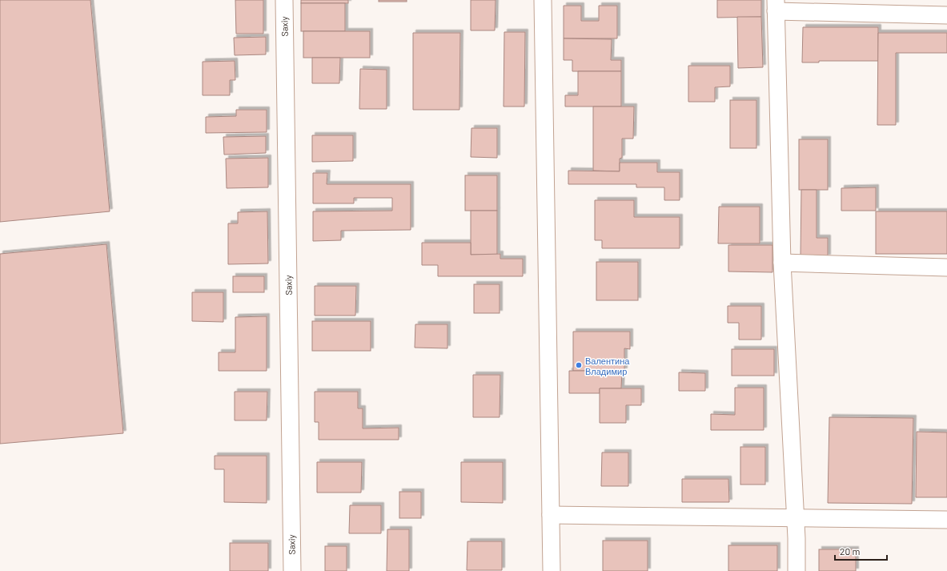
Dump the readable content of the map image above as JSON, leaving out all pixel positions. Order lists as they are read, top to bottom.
{
  "streets": {
    "street": ["Saxiy"]
  },
  "places": ["Валентина Владимир"],
  "scale_bar": "20 m"
}
